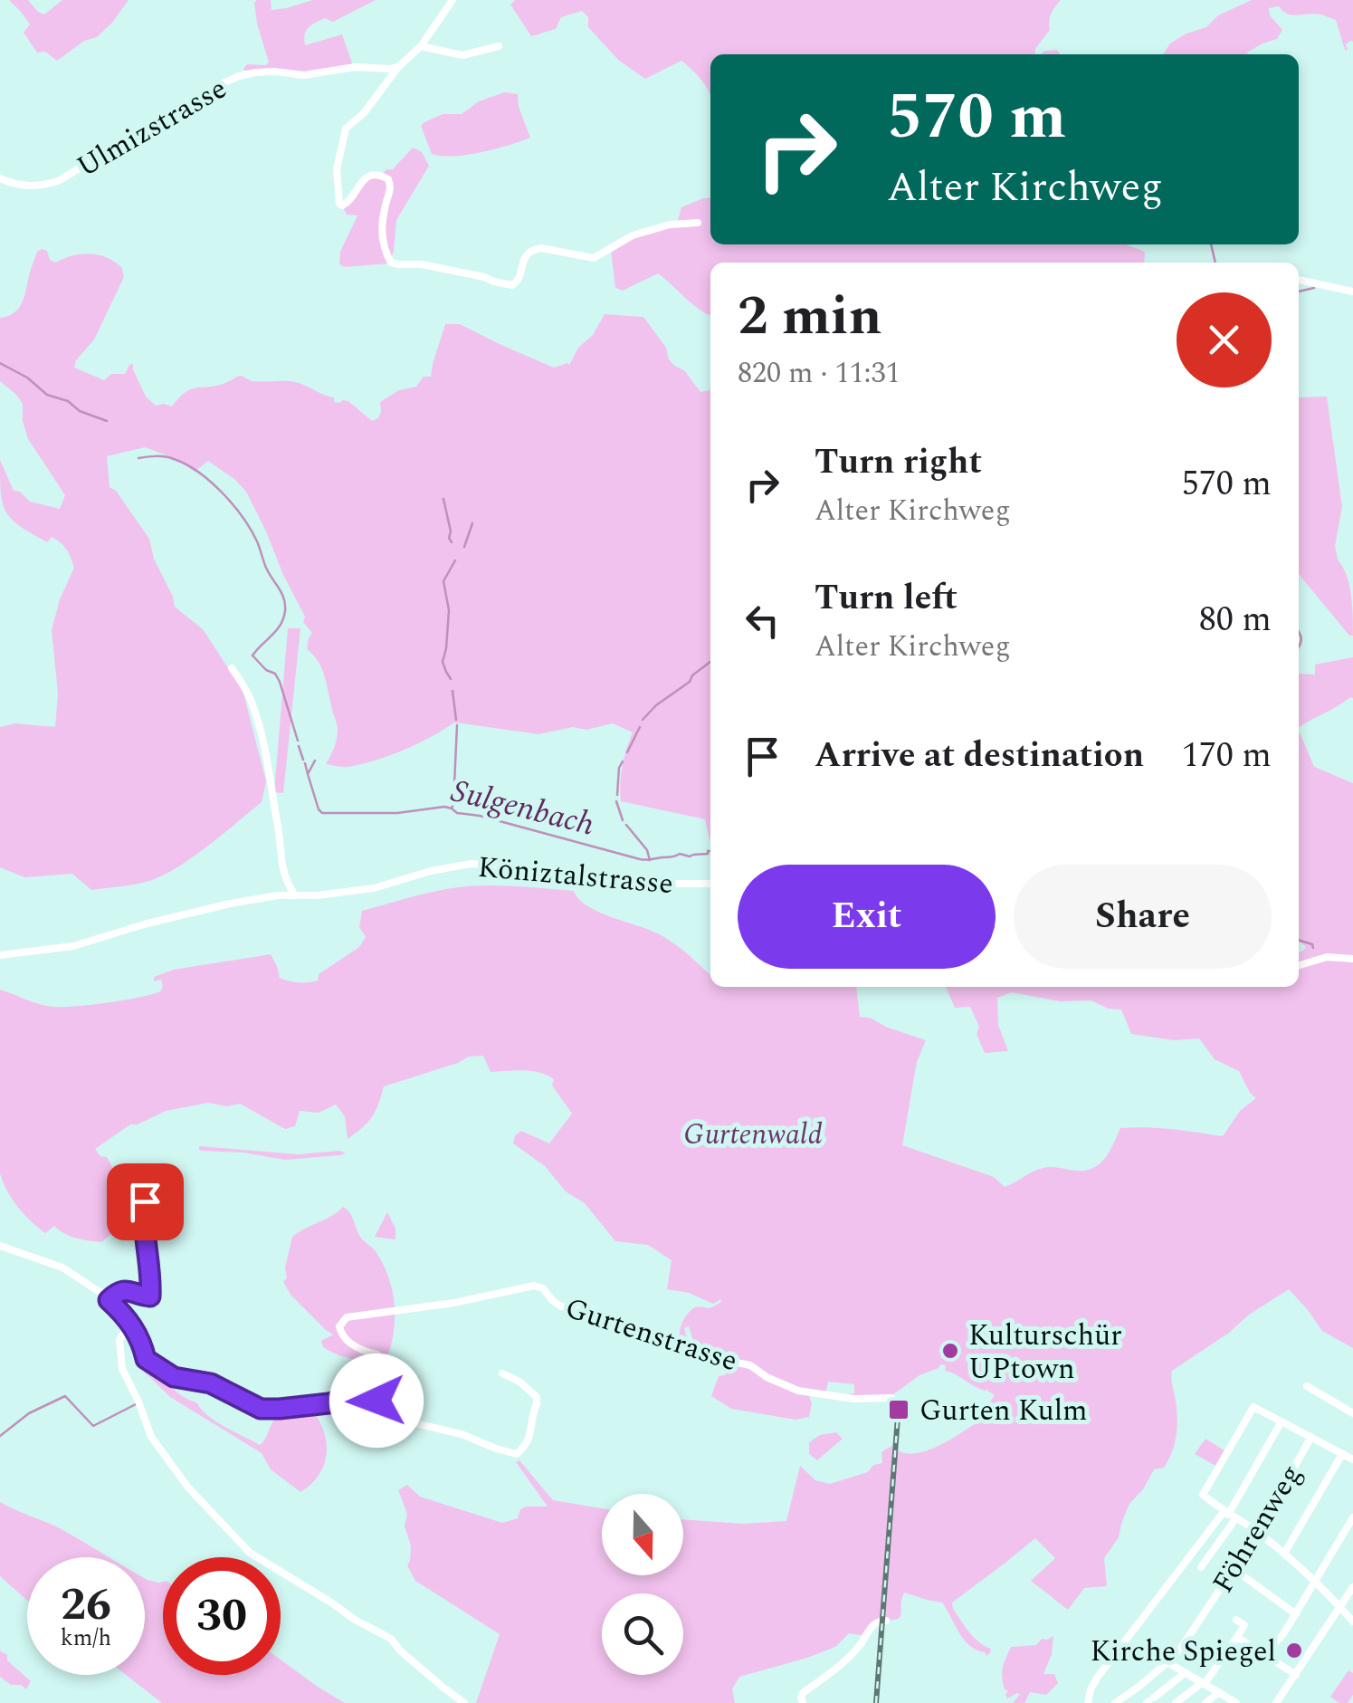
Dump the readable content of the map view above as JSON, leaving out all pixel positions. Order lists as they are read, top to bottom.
{
  "streets": {
    "street": [
      "Ulmizstrasse",
      "Köniztalstrasse",
      "Gurtenstrasse",
      "Föhrenweg"
    ]
  },
  "water": ["Sulgenbach"],
  "parks": ["Gurtenwald"],
  "places": {
    "other": ["Kulturschür UPtown", "Kirche Spiegel"],
    "transit": ["Gurten Kulm"]
  },
  "north": "bottom",
  "page": {
    "turn": ["570 m", "Alter Kirchweg"],
    "heading": ["2 min", "820 m · 11:31"],
    "list": [
      {
        "name": "Turn right",
        "note": "Alter Kirchweg",
        "value": "570 m"
      },
      {
        "name": "Turn left",
        "note": "Alter Kirchweg",
        "value": "80 m"
      },
      {
        "name": "Arrive at destination",
        "value": "170 m"
      }
    ],
    "buttons": ["Exit", "Share"],
    "speed": "26 km/h",
    "limit": "30"
  }
}
